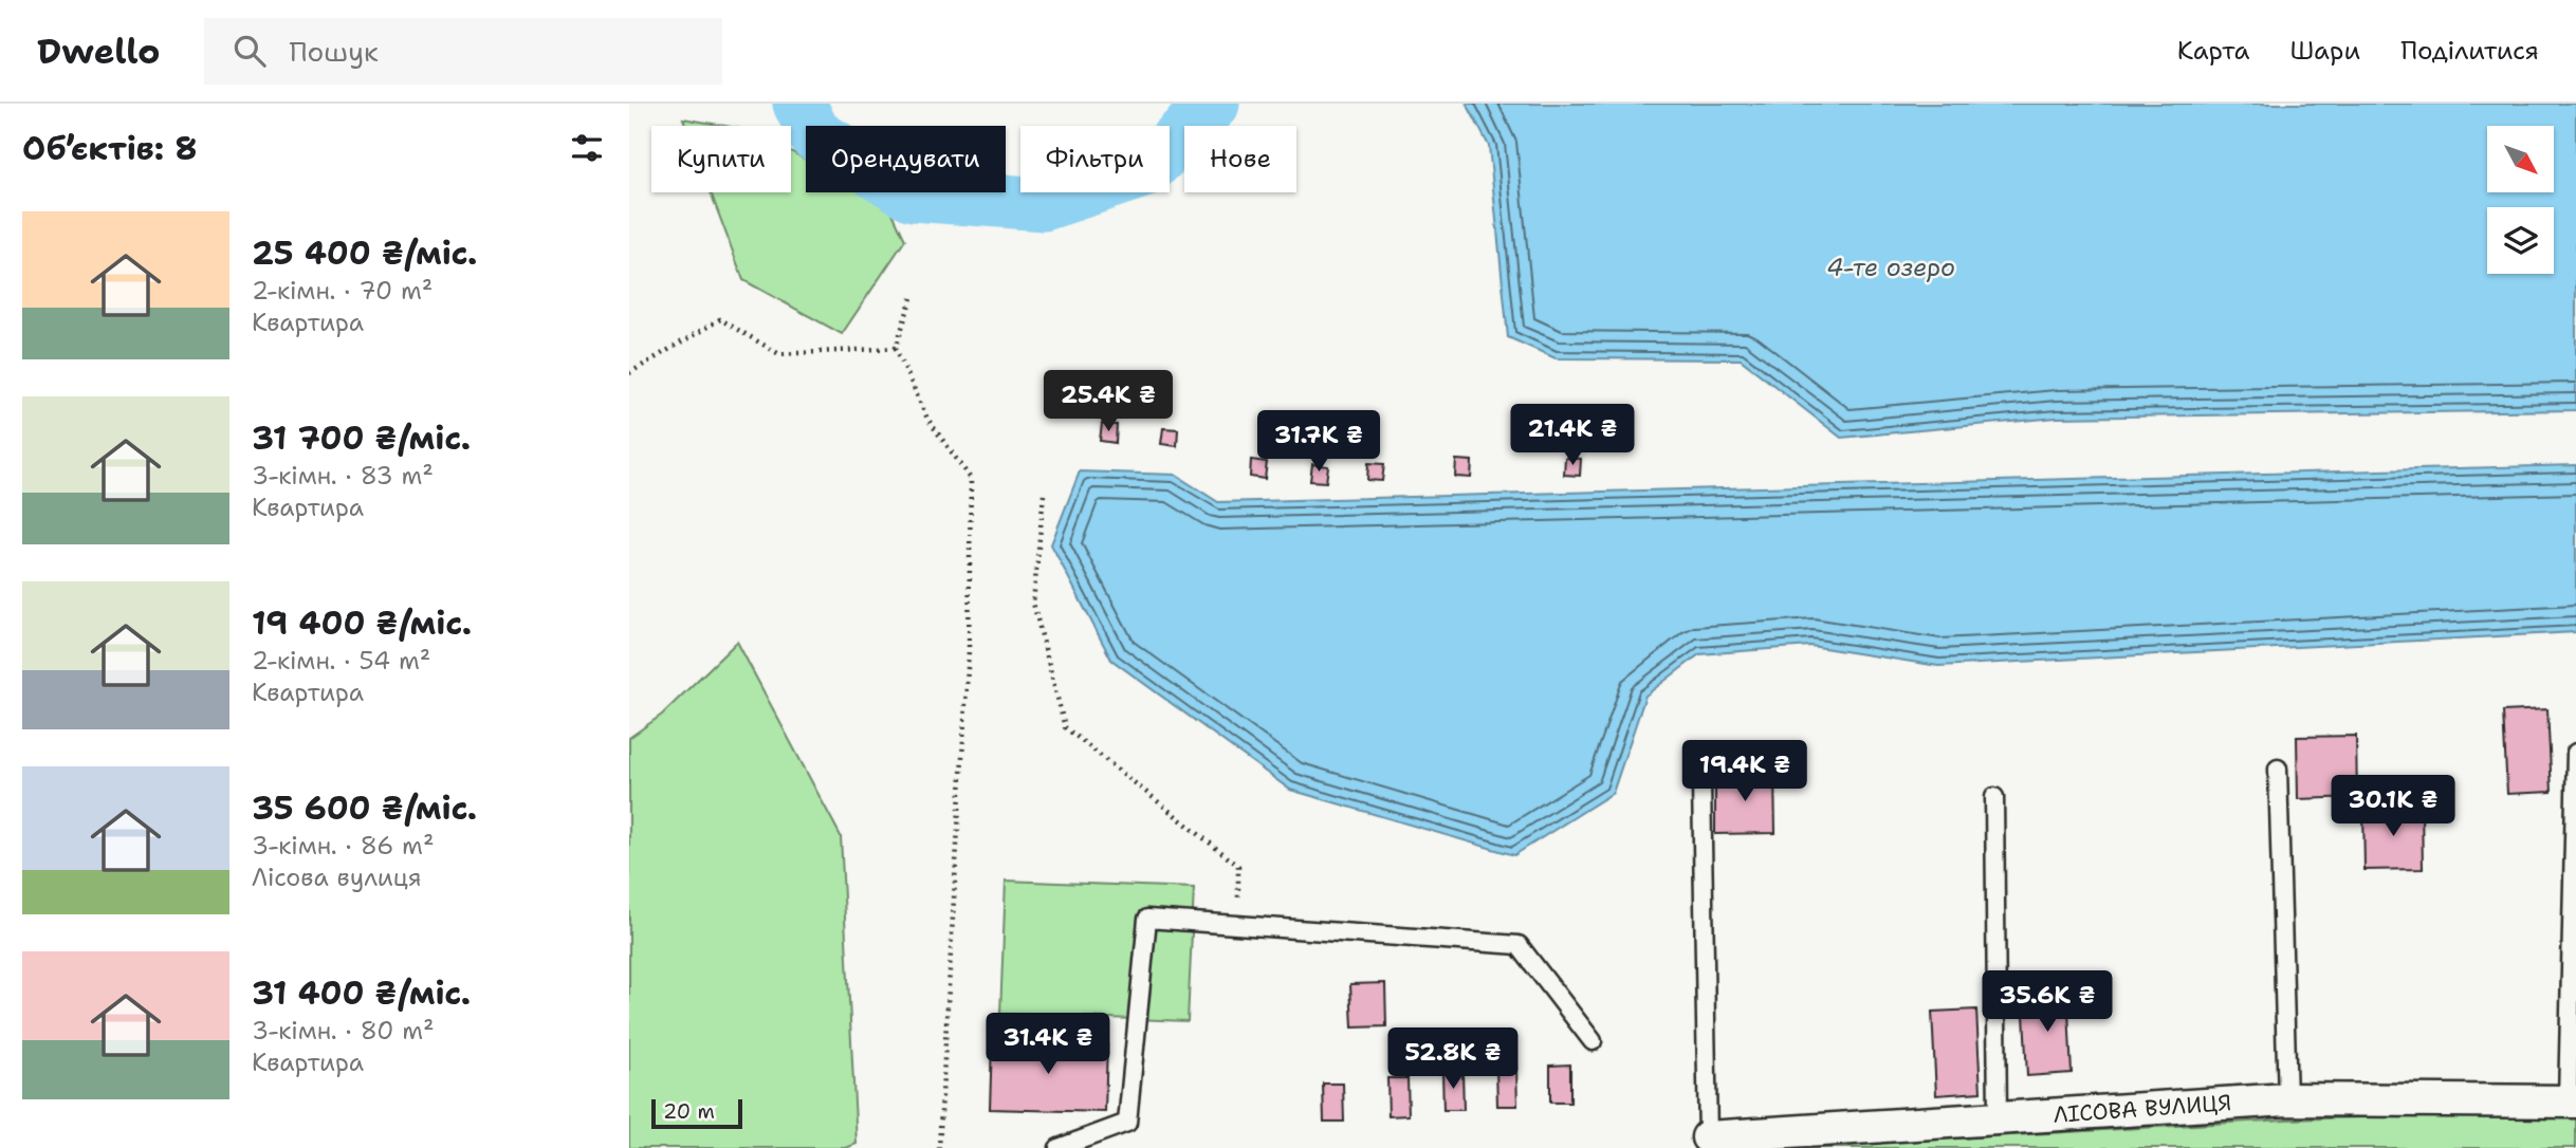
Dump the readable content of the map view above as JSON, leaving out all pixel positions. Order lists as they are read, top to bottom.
{
  "streets": {
    "street": ["ЛІСОВА ВУЛИЦЯ"]
  },
  "water": ["4-те озеро"],
  "scale_bar": "20 m",
  "north": "bottom right",
  "page": {
    "header": "Dwello",
    "search": "Пошук",
    "nav": ["Карта", "Шари", "Поділитися"],
    "heading": "Об’єктів: 8",
    "chip": [
      "Купити",
      "Орендувати",
      "Фільтри",
      "Нове"
    ],
    "list": [
      {
        "name": "25 400 ₴/міс.",
        "note": "2-кімн. · 70 m² · Квартира"
      },
      {
        "name": "31 700 ₴/міс.",
        "note": "3-кімн. · 83 m² · Квартира"
      },
      {
        "name": "19 400 ₴/міс.",
        "note": "2-кімн. · 54 m² · Квартира"
      },
      {
        "name": "35 600 ₴/міс.",
        "note": "3-кімн. · 86 m² · Лісова вулиця"
      },
      {
        "name": "31 400 ₴/міс.",
        "note": "3-кімн. · 80 m² · Квартира"
      }
    ],
    "price": [
      "25.4K ₴",
      "21.4K ₴",
      "31.7K ₴",
      "19.4K ₴",
      "30.1K ₴",
      "35.6K ₴",
      "31.4K ₴",
      "52.8K ₴"
    ],
    "scale": "20 m"
  }
}
